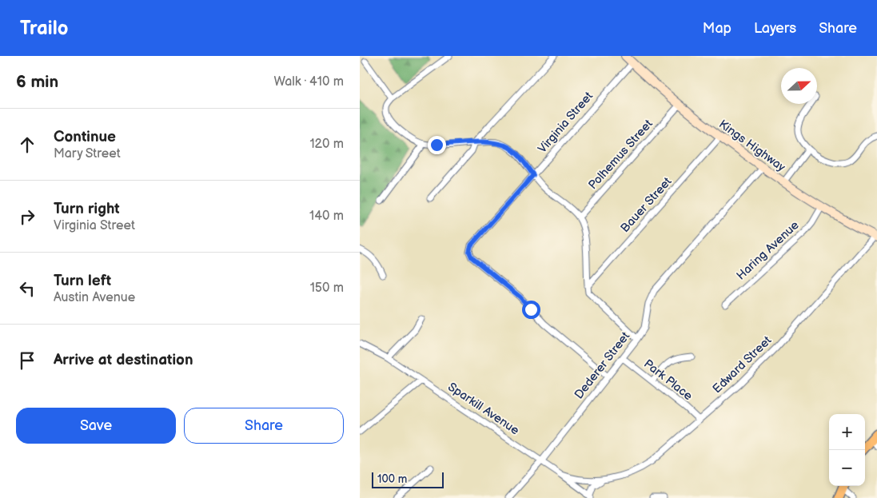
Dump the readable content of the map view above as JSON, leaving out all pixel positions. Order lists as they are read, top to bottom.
{
  "streets": {
    "street": [
      "Virginia Street",
      "Kings Highway",
      "Polhemus Street",
      "Bauer Street",
      "Haring Avenue",
      "Edward Street",
      "Dederer Street",
      "Park Place",
      "Sparkill Avenue"
    ]
  },
  "crossings": [
    ["Virginia Street", "Kings Highway"],
    ["Virginia Street", "Dederer Street"],
    ["Kings Highway", "Polhemus Street"],
    ["Kings Highway", "Bauer Street"],
    ["Kings Highway", "Haring Avenue"],
    ["Kings Highway", "Edward Street"],
    ["Kings Highway", "Dederer Street"],
    ["Edward Street", "Park Place"],
    ["Edward Street", "Sparkill Avenue"],
    ["Dederer Street", "Park Place"],
    ["Dederer Street", "Sparkill Avenue"]
  ],
  "scale_bar": "100 m",
  "north": "right",
  "page": {
    "header": "Trailo",
    "nav": ["Map", "Layers", "Share"],
    "heading": ["6 min", "Walk · 410 m"],
    "list": [
      ["Continue", "Mary Street", "120 m"],
      ["Turn right", "Virginia Street", "140 m"],
      ["Turn left", "Austin Avenue", "150 m"],
      "Arrive at destination"
    ],
    "buttons": ["Save", "Share"],
    "map_buttons": ["+", "−"],
    "scale": "100 m"
  }
}
